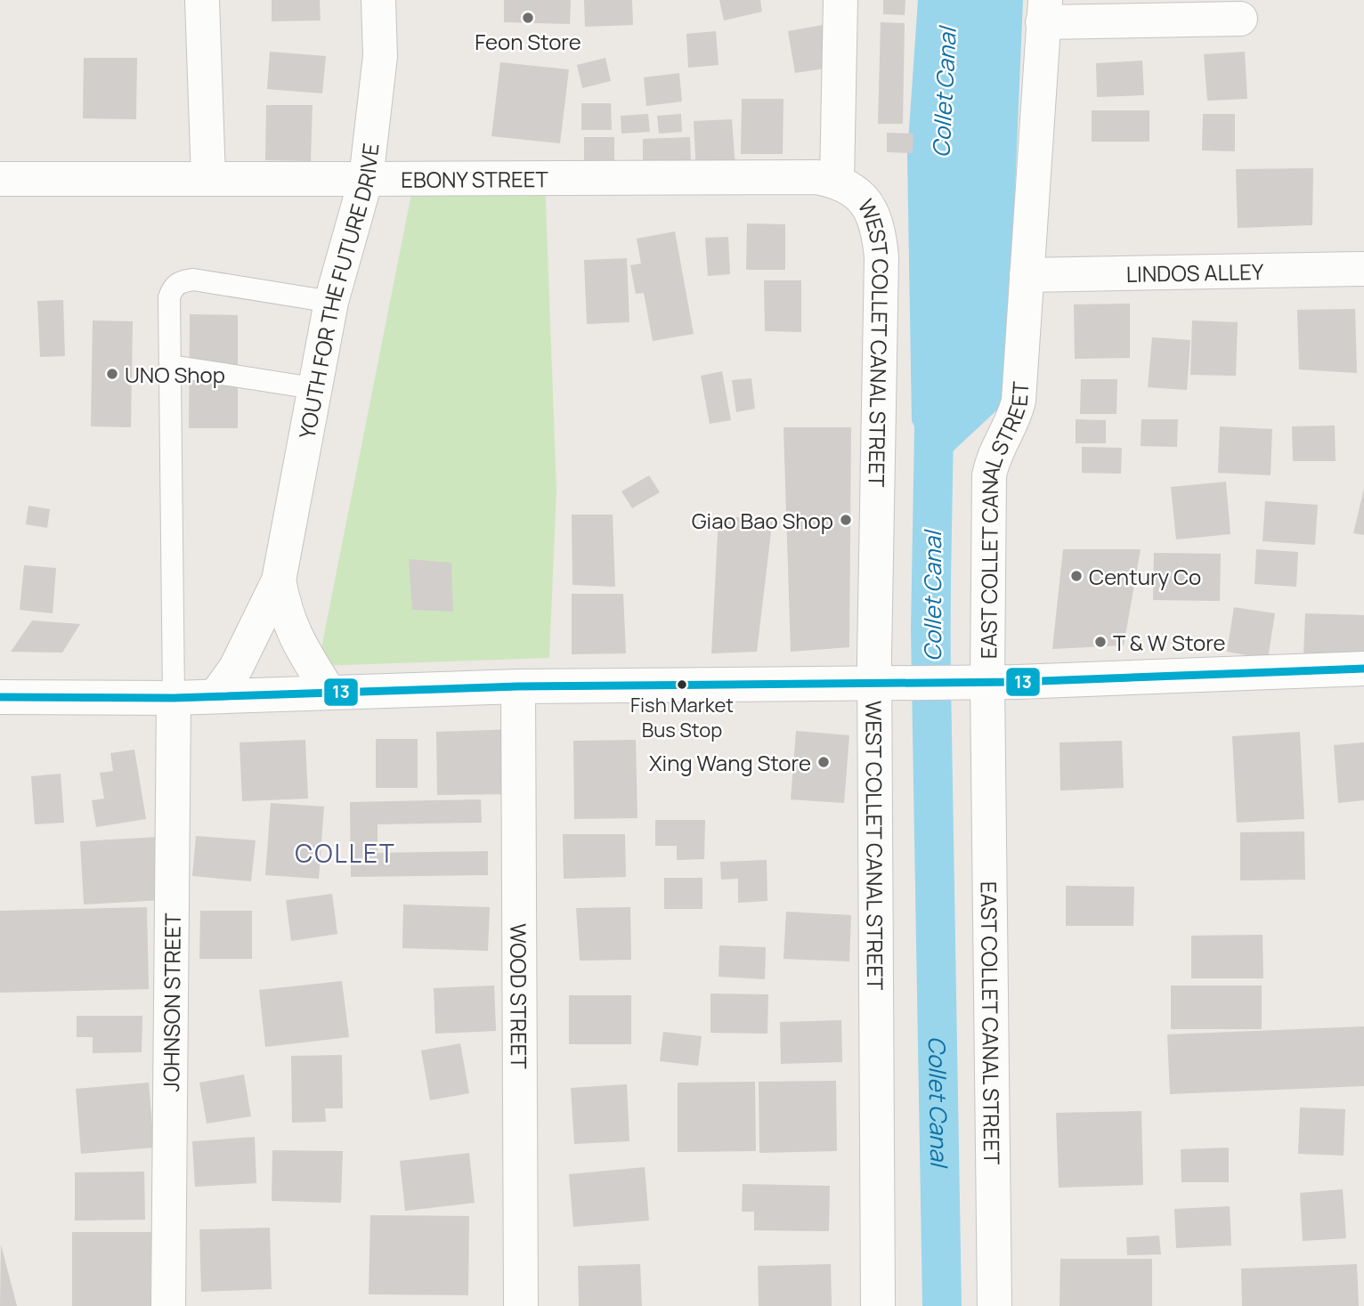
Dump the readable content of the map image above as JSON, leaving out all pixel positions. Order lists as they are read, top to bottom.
{
  "streets": {
    "street": [
      "EBONY STREET",
      "LINDOS ALLEY",
      "YOUTH FOR THE FUTURE DRIVE",
      "WEST COLLET CANAL STREET",
      "EAST COLLET CANAL STREET",
      "WOOD STREET",
      "JOHNSON STREET"
    ]
  },
  "crossings": [
    ["EBONY STREET", "YOUTH FOR THE FUTURE DRIVE"],
    ["EBONY STREET", "WEST COLLET CANAL STREET"],
    ["LINDOS ALLEY", "EAST COLLET CANAL STREET"]
  ],
  "districts": ["COLLET"],
  "water": ["Collet Canal"],
  "places": [
    "Feon Store",
    "UNO Shop",
    "Giao Bao Shop",
    "Century Co",
    "T & W Store",
    "Fish Market Bus Stop",
    "Xing Wang Store"
  ],
  "lines": ["transit line 13"]
}
